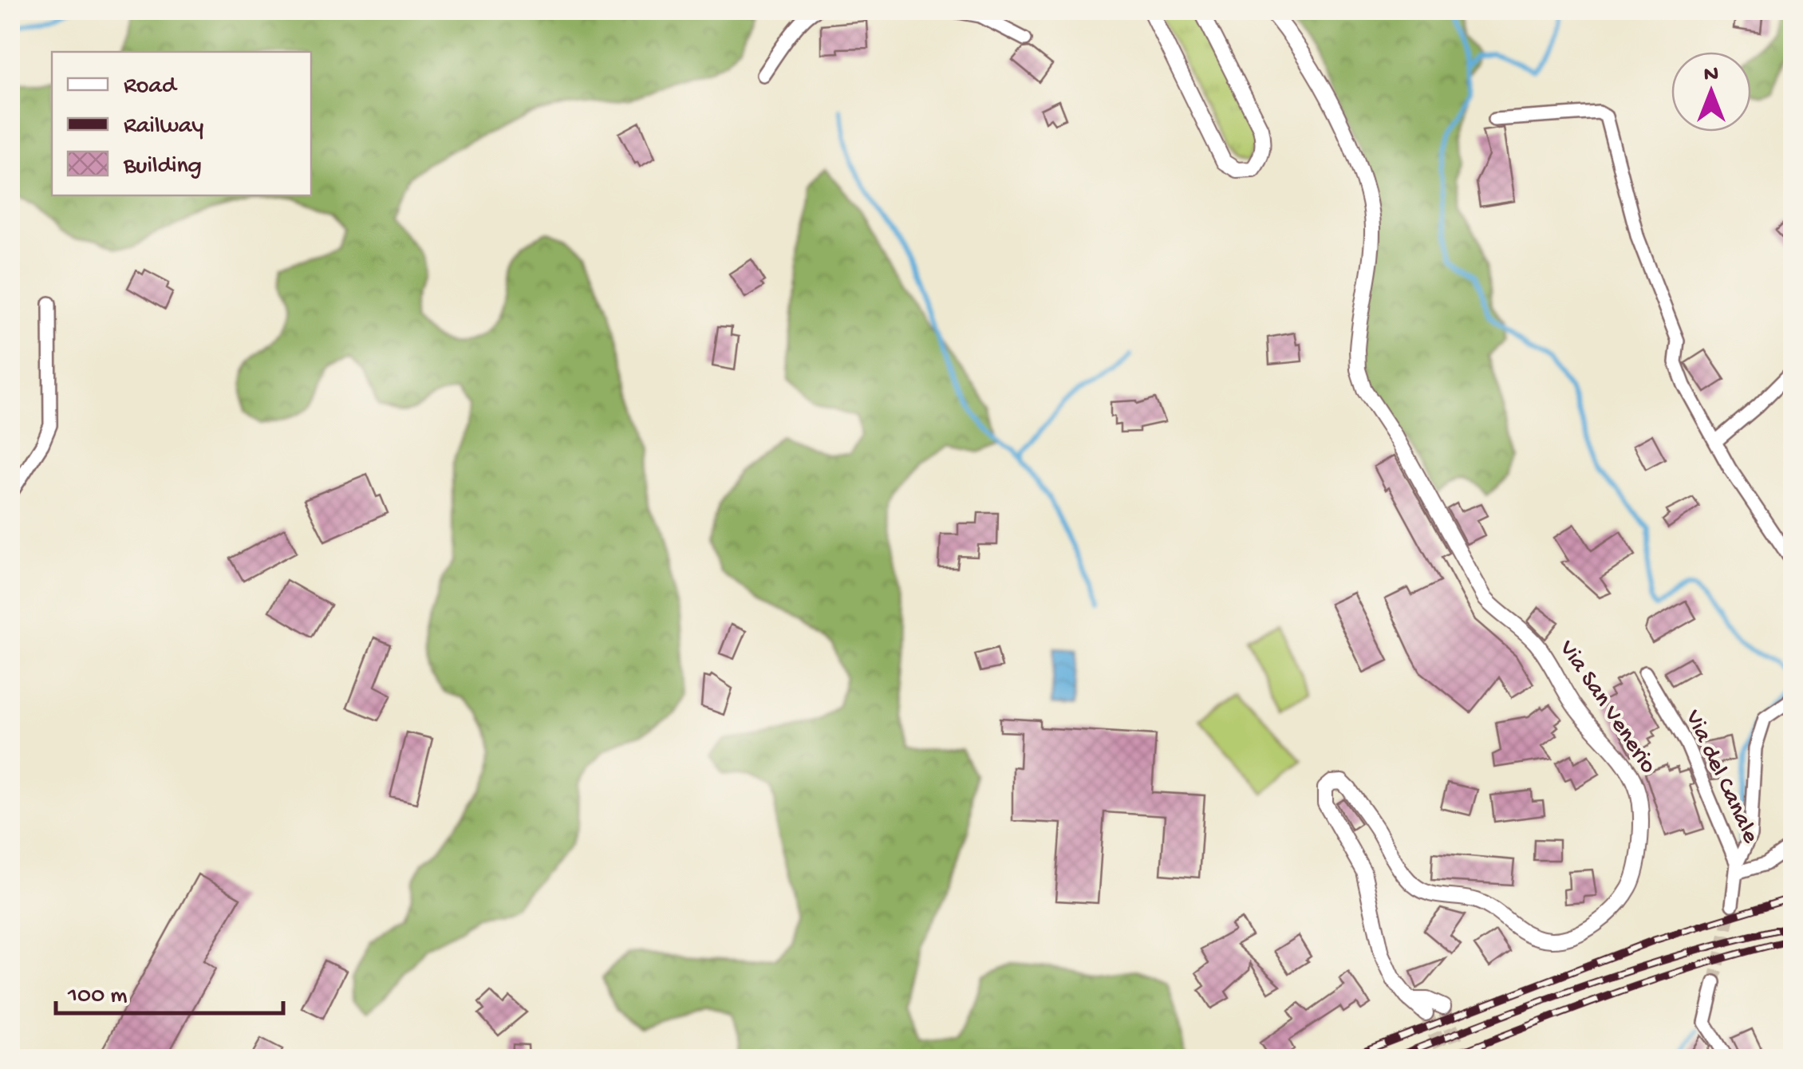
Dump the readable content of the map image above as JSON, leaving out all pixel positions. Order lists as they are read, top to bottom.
{
  "streets": {
    "street": ["Via San Venerio", "Via del Canale"]
  },
  "legend": ["Road", "Railway", "Building"],
  "scale_bar": "100 m",
  "north": "top"
}
